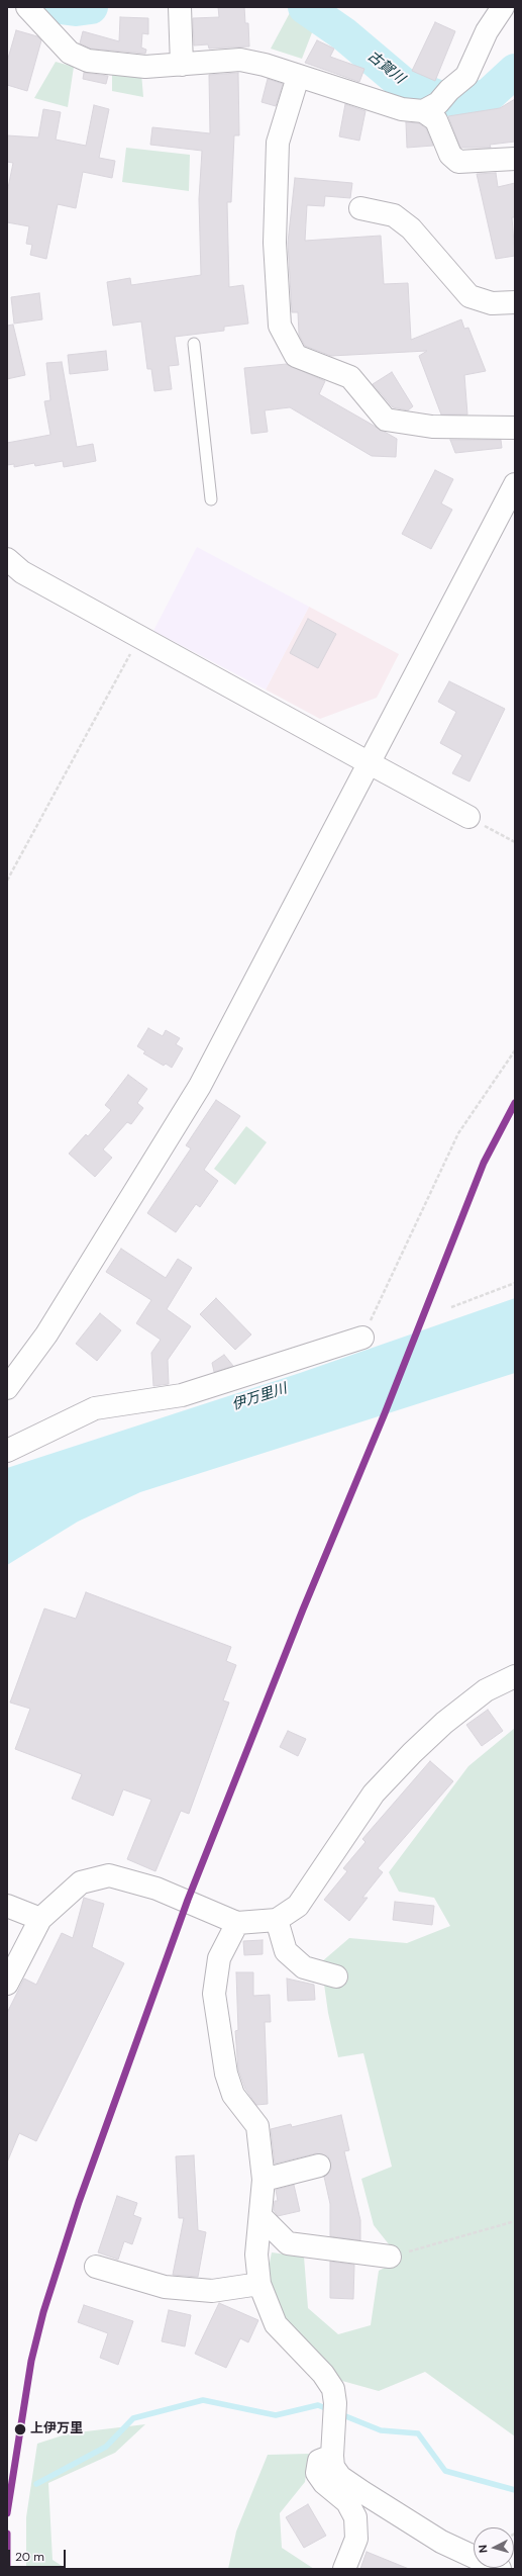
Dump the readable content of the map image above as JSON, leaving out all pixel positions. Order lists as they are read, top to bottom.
{
  "water": ["古賀川", "伊万里川"],
  "places": ["上伊万里"],
  "scale_bar": "20 m",
  "north": "left"
}
